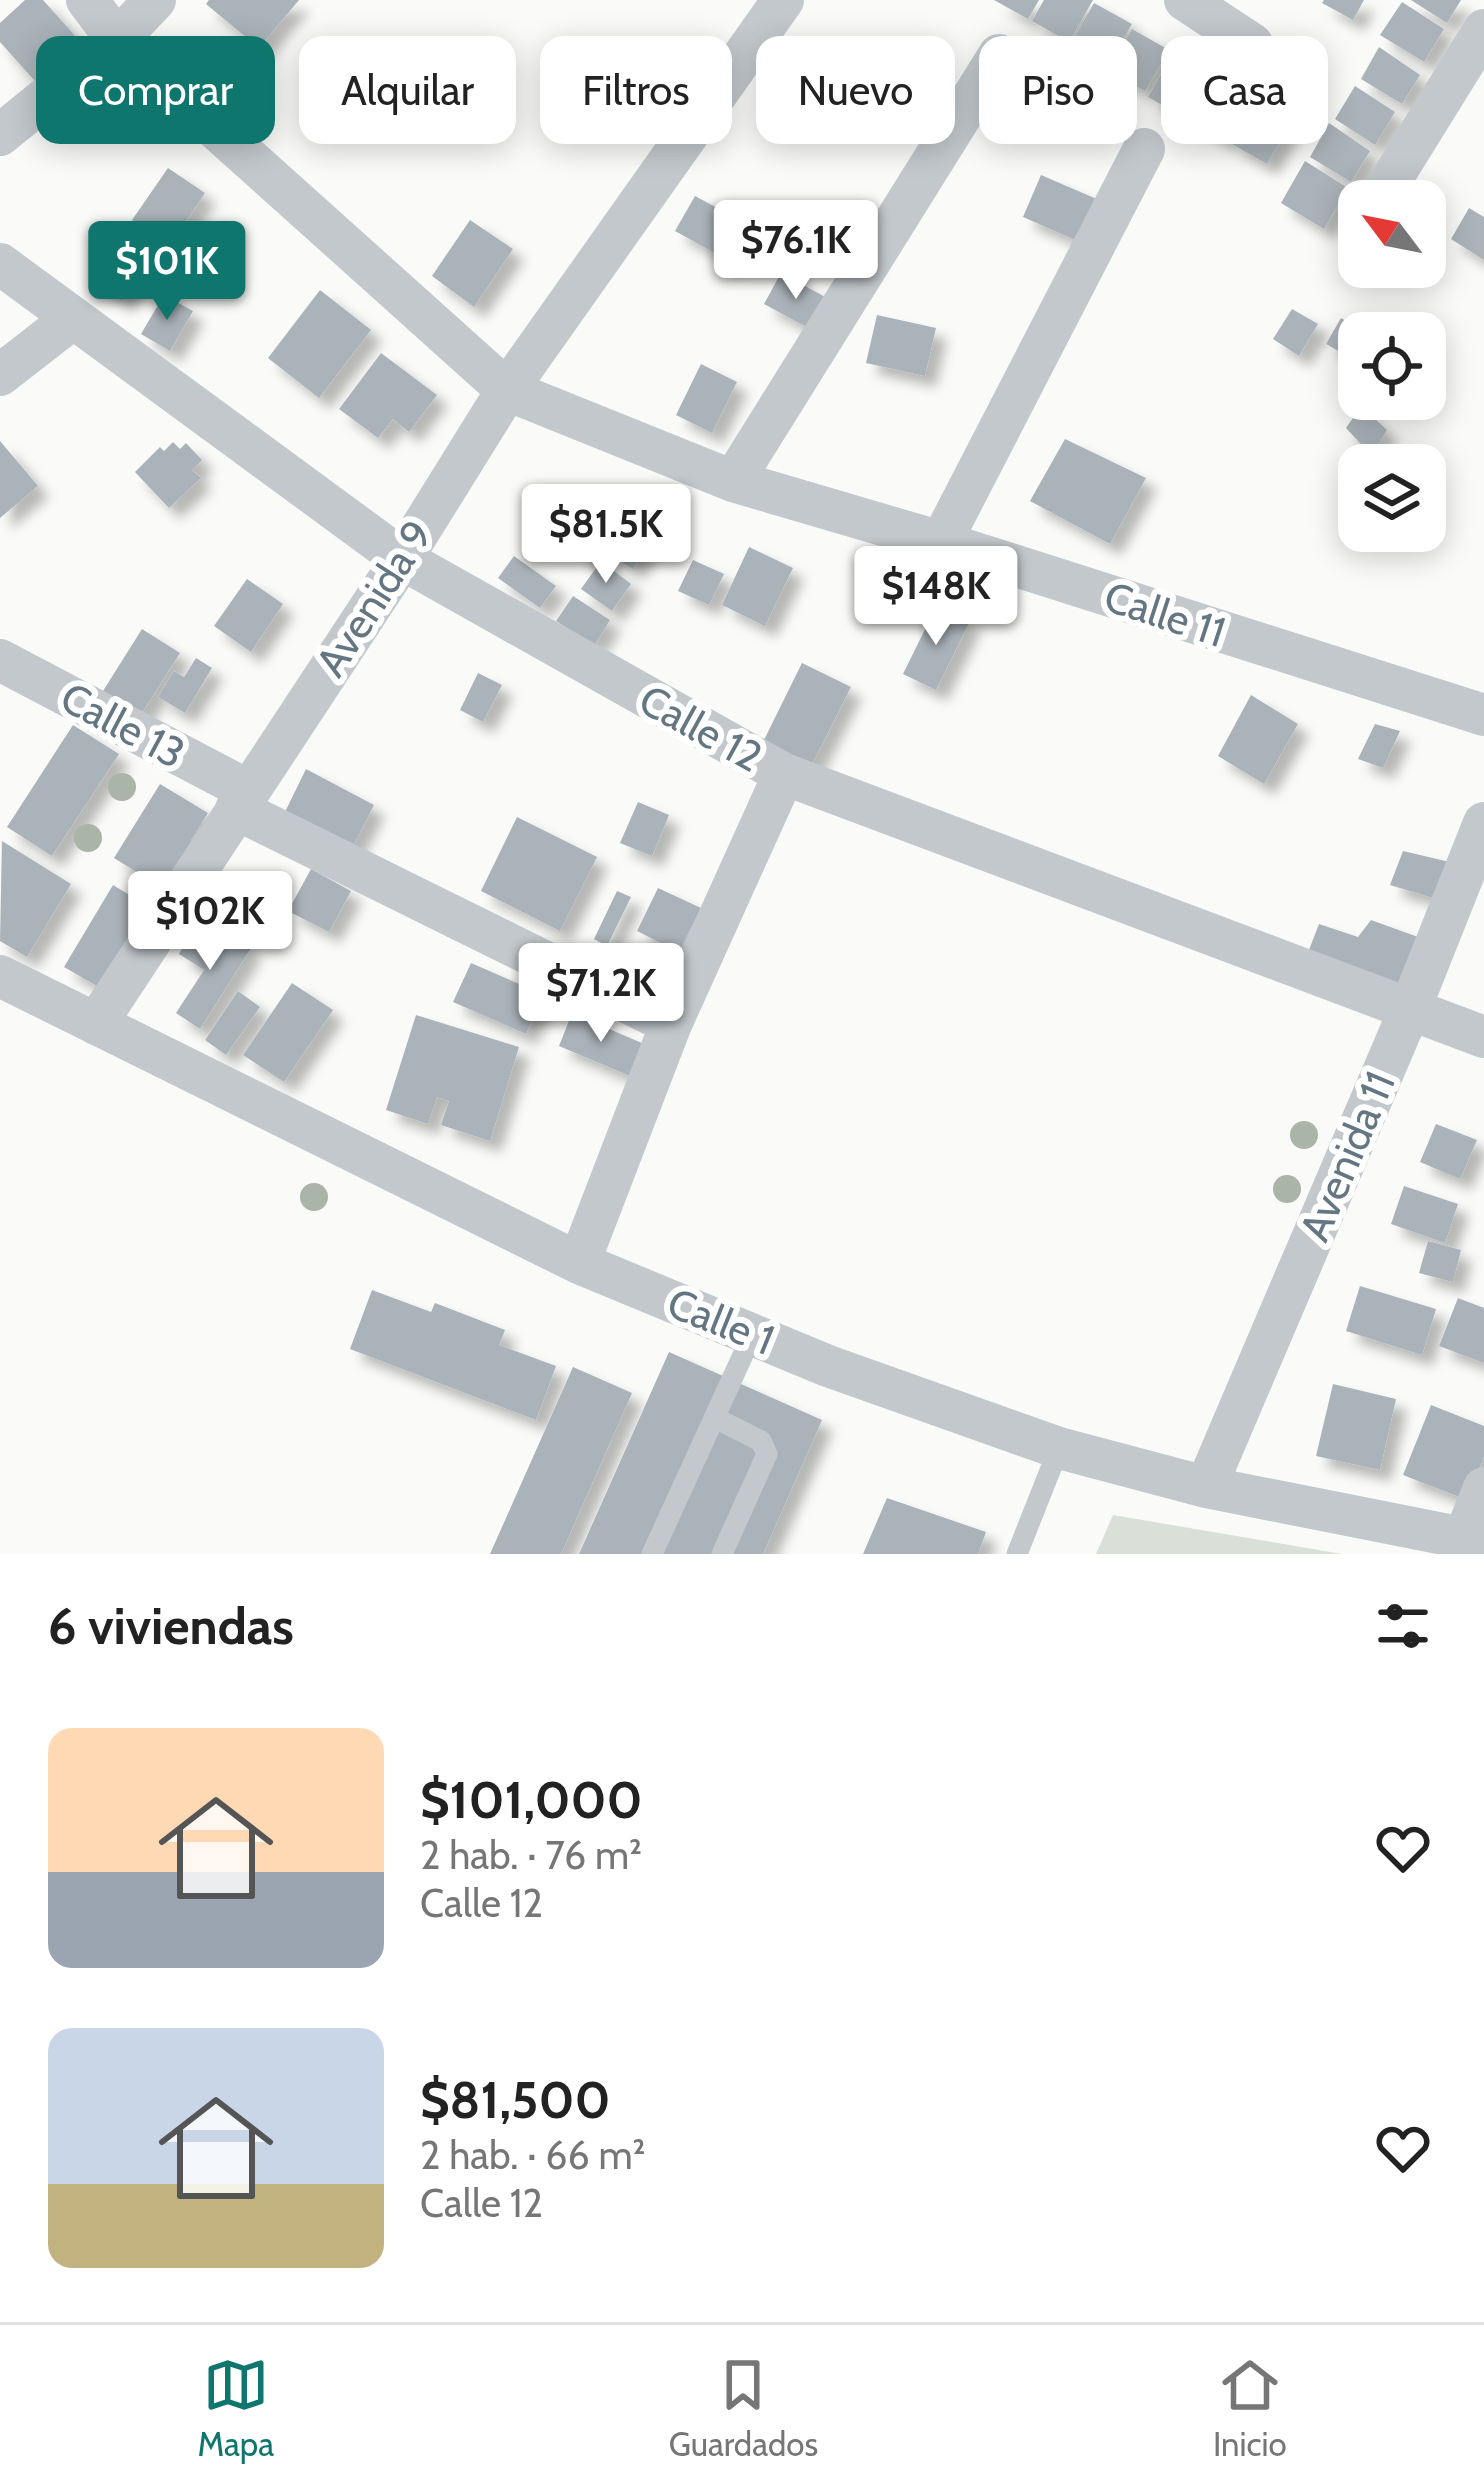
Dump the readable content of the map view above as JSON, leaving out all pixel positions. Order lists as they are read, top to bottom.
{
  "streets": {
    "street": [
      "Avenida 9",
      "Calle 11",
      "Calle 13",
      "Calle 12",
      "Avenida 11",
      "Calle 1"
    ]
  },
  "crossings": [
    ["Avenida 9", "Calle 11"],
    ["Avenida 9", "Calle 13"],
    ["Avenida 9", "Calle 12"],
    ["Avenida 9", "Calle 1"],
    ["Calle 12", "Avenida 11"],
    ["Avenida 11", "Calle 1"]
  ],
  "north": "top left",
  "page": {
    "chip": [
      "Comprar",
      "Alquilar",
      "Filtros",
      "Nuevo",
      "Piso",
      "Casa"
    ],
    "price": [
      "$76.1K",
      "$101K",
      "$81.5K",
      "$148K",
      "$102K",
      "$71.2K"
    ],
    "heading": "6 viviendas",
    "list": [
      {
        "name": "$101,000",
        "note": "2 hab. · 76 m² · Calle 12"
      },
      {
        "name": "$81,500",
        "note": "2 hab. · 66 m² · Calle 12"
      }
    ],
    "tabs": ["Mapa", "Guardados", "Inicio"]
  }
}
